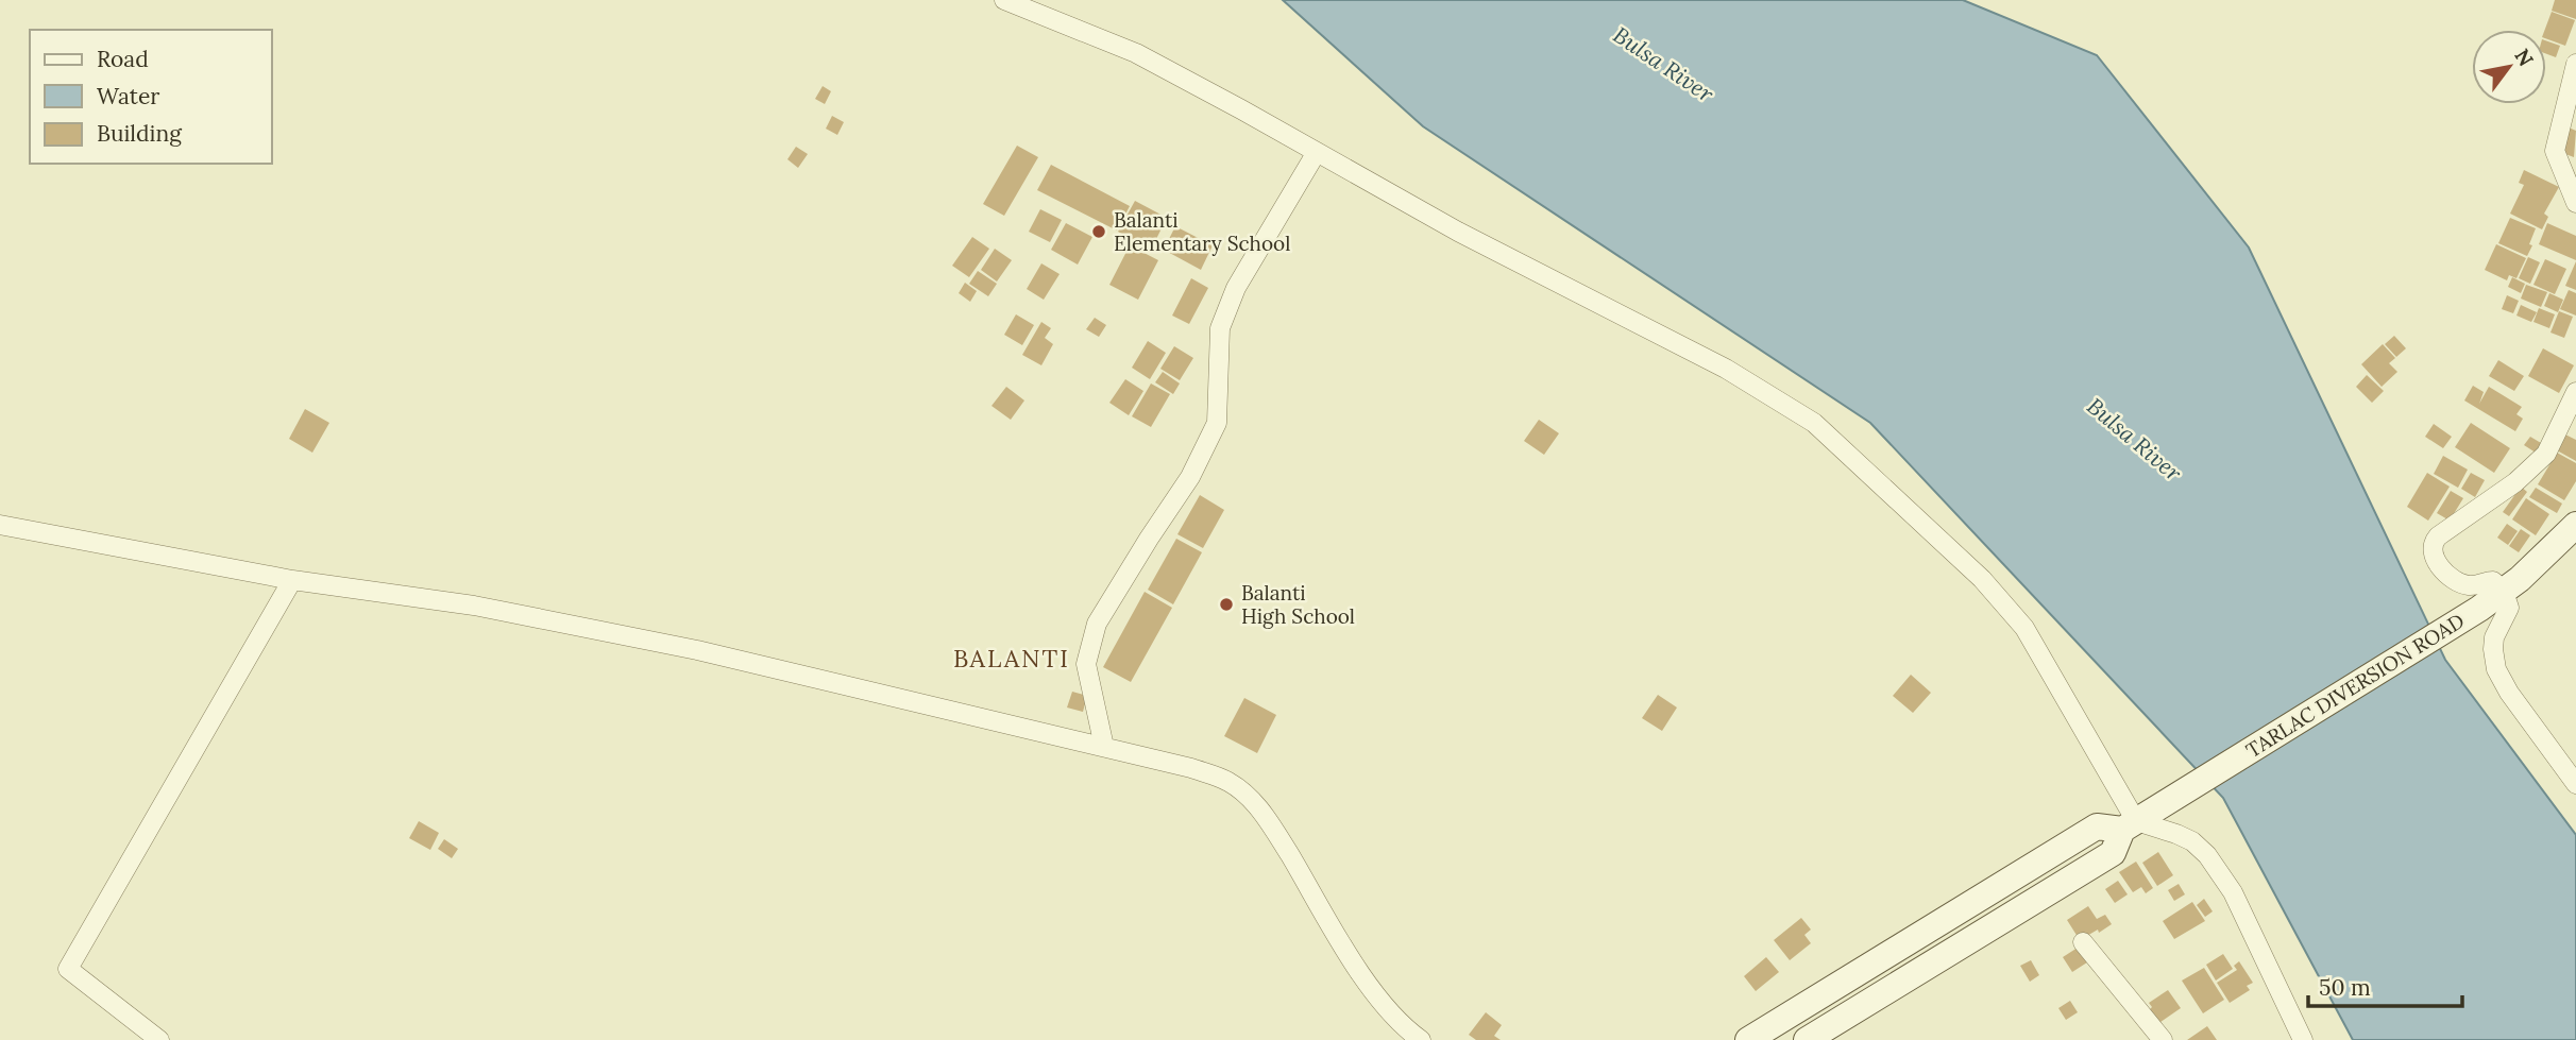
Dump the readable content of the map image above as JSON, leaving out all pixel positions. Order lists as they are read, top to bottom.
{
  "streets": {
    "main road": ["TARLAC DIVERSION ROAD"]
  },
  "districts": ["BALANTI"],
  "water": ["Bulsa River"],
  "places": ["Balanti Elementary School", "Balanti High School"],
  "legend": ["Road", "Water", "Building"],
  "scale_bar": "50 m",
  "north": "top right"
}
